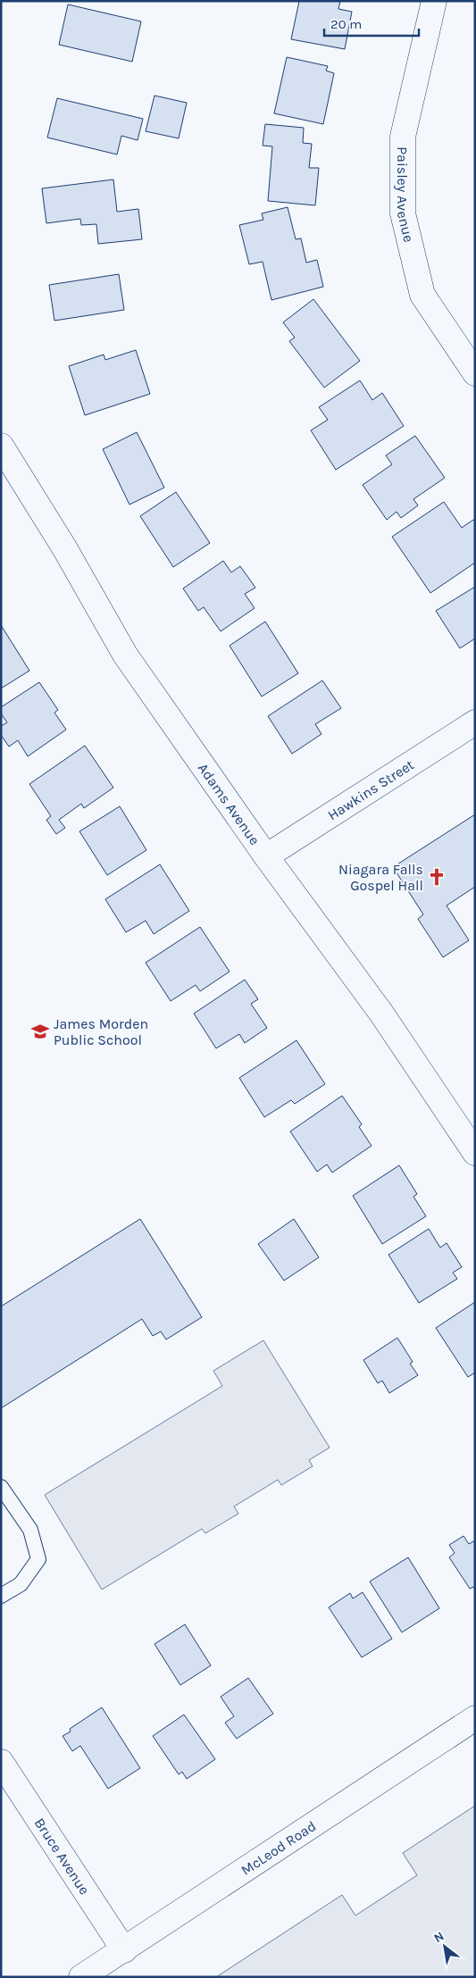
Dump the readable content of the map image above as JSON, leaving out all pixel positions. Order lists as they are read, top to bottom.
{
  "streets": {
    "street": [
      "Paisley Avenue",
      "Hawkins Street",
      "Adams Avenue",
      "McLeod Road",
      "Bruce Avenue"
    ]
  },
  "crossings": [
    ["Hawkins Street", "Adams Avenue"],
    ["McLeod Road", "Bruce Avenue"]
  ],
  "places": {
    "church": ["Niagara Falls Gospel Hall"],
    "school or university": ["James Morden Public School"]
  },
  "scale_bar": "20 m",
  "north": "top left"
}
